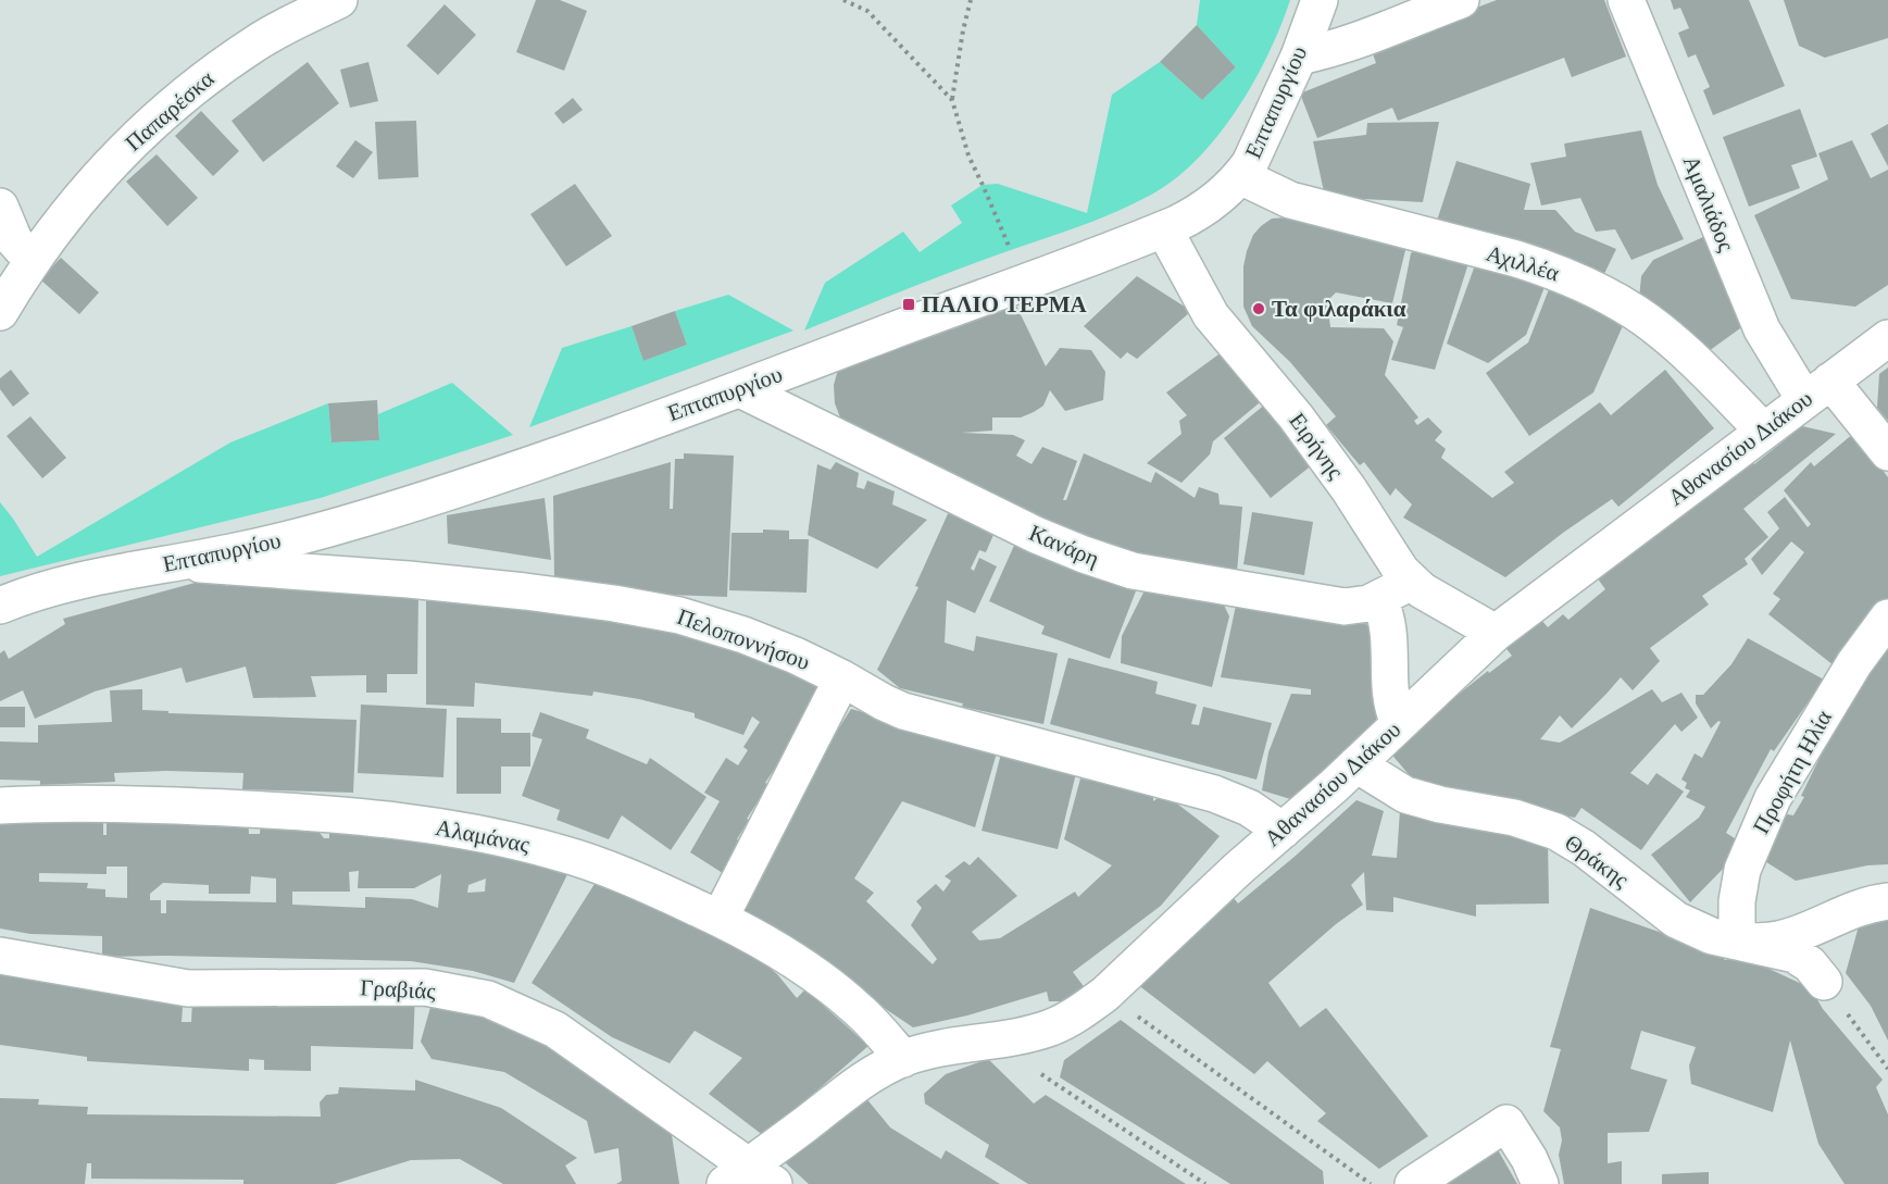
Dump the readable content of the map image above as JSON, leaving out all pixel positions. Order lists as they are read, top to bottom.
{
  "streets": {
    "street": [
      "Επταπυργίου",
      "Παπαρέσκα",
      "Αμαλιάδος",
      "Αχιλλέα",
      "Ειρήνης",
      "Αθανασίου Διάκου",
      "Κανάρη",
      "Πελοποννήσου",
      "Προφήτη Ηλία",
      "Αλαμάνας",
      "Θράκης",
      "Γραβιάς"
    ]
  },
  "crossings": [
    ["Επταπυργίου", "Αχιλλέα"],
    ["Επταπυργίου", "Ειρήνης"],
    ["Επταπυργίου", "Κανάρη"],
    ["Επταπυργίου", "Πελοποννήσου"],
    ["Αμαλιάδος", "Αθανασίου Διάκου"],
    ["Αχιλλέα", "Αθανασίου Διάκου"],
    ["Ειρήνης", "Αθανασίου Διάκου"],
    ["Ειρήνης", "Κανάρη"],
    ["Αθανασίου Διάκου", "Πελοποννήσου"],
    ["Αθανασίου Διάκου", "Αλαμάνας"],
    ["Αθανασίου Διάκου", "Θράκης"],
    ["Αθανασίου Διάκου", "Γραβιάς"],
    ["Προφήτη Ηλία", "Θράκης"]
  ],
  "places": {
    "transit": ["ΠΑΛΙΟ ΤΕΡΜΑ"],
    "other": ["Τα φιλαράκια"]
  }
}
